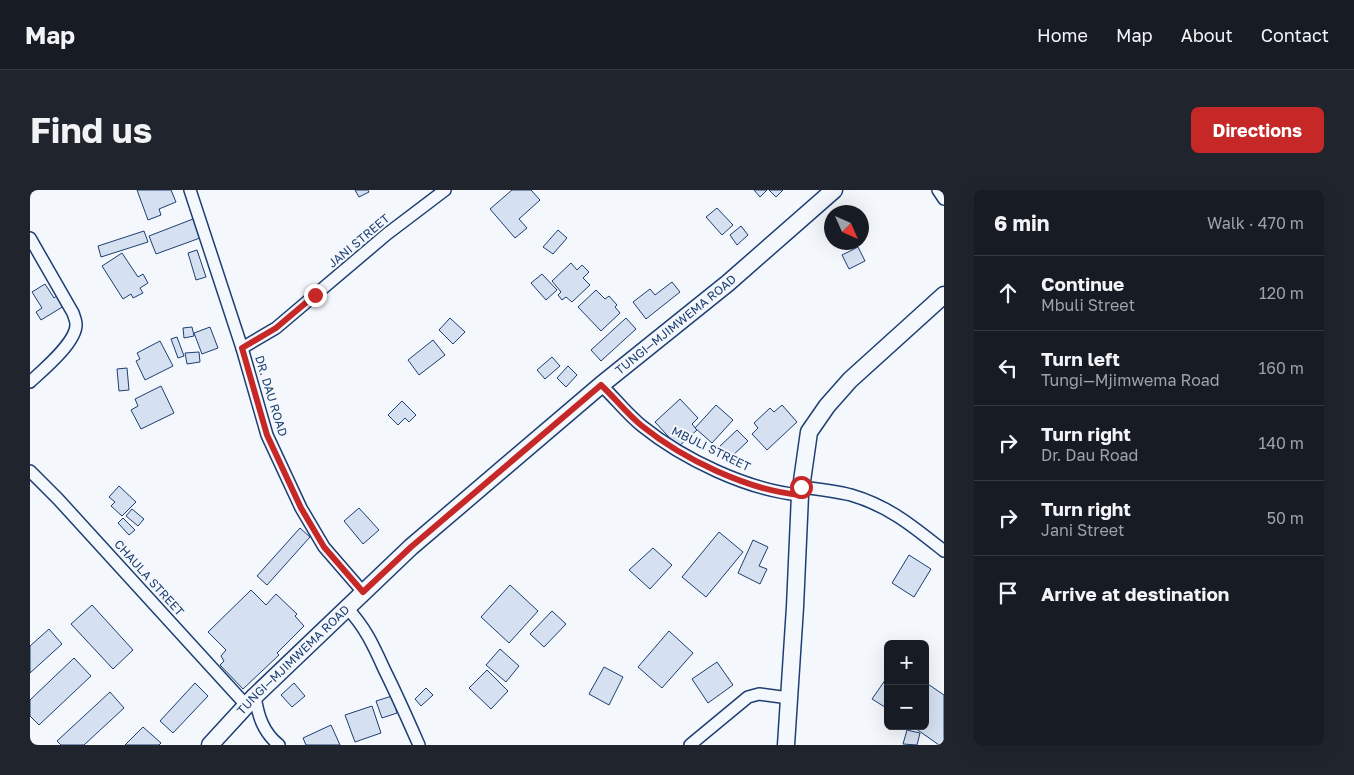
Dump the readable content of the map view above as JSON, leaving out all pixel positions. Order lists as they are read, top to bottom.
{
  "streets": {
    "street": [
      "JANI STREET",
      "TUNGI—MJIMWEMA ROAD",
      "DR. DAU ROAD",
      "MBULI STREET",
      "CHAULA STREET"
    ]
  },
  "crossings": [
    ["JANI STREET", "DR. DAU ROAD"],
    ["TUNGI—MJIMWEMA ROAD", "DR. DAU ROAD"],
    ["TUNGI—MJIMWEMA ROAD", "MBULI STREET"],
    ["TUNGI—MJIMWEMA ROAD", "CHAULA STREET"]
  ],
  "north": "bottom right",
  "page": {
    "header": "Map",
    "nav": [
      "Home",
      "Map",
      "About",
      "Contact"
    ],
    "buttons": "Directions",
    "title": "Find us",
    "heading": ["6 min", "Walk · 470 m"],
    "list": [
      ["Continue", "Mbuli Street", "120 m"],
      ["Turn left", "Tungi—Mjimwema Road", "160 m"],
      ["Turn right", "Dr. Dau Road", "140 m"],
      ["Turn right", "Jani Street", "50 m"],
      "Arrive at destination"
    ],
    "map_buttons": ["+", "−"]
  }
}
